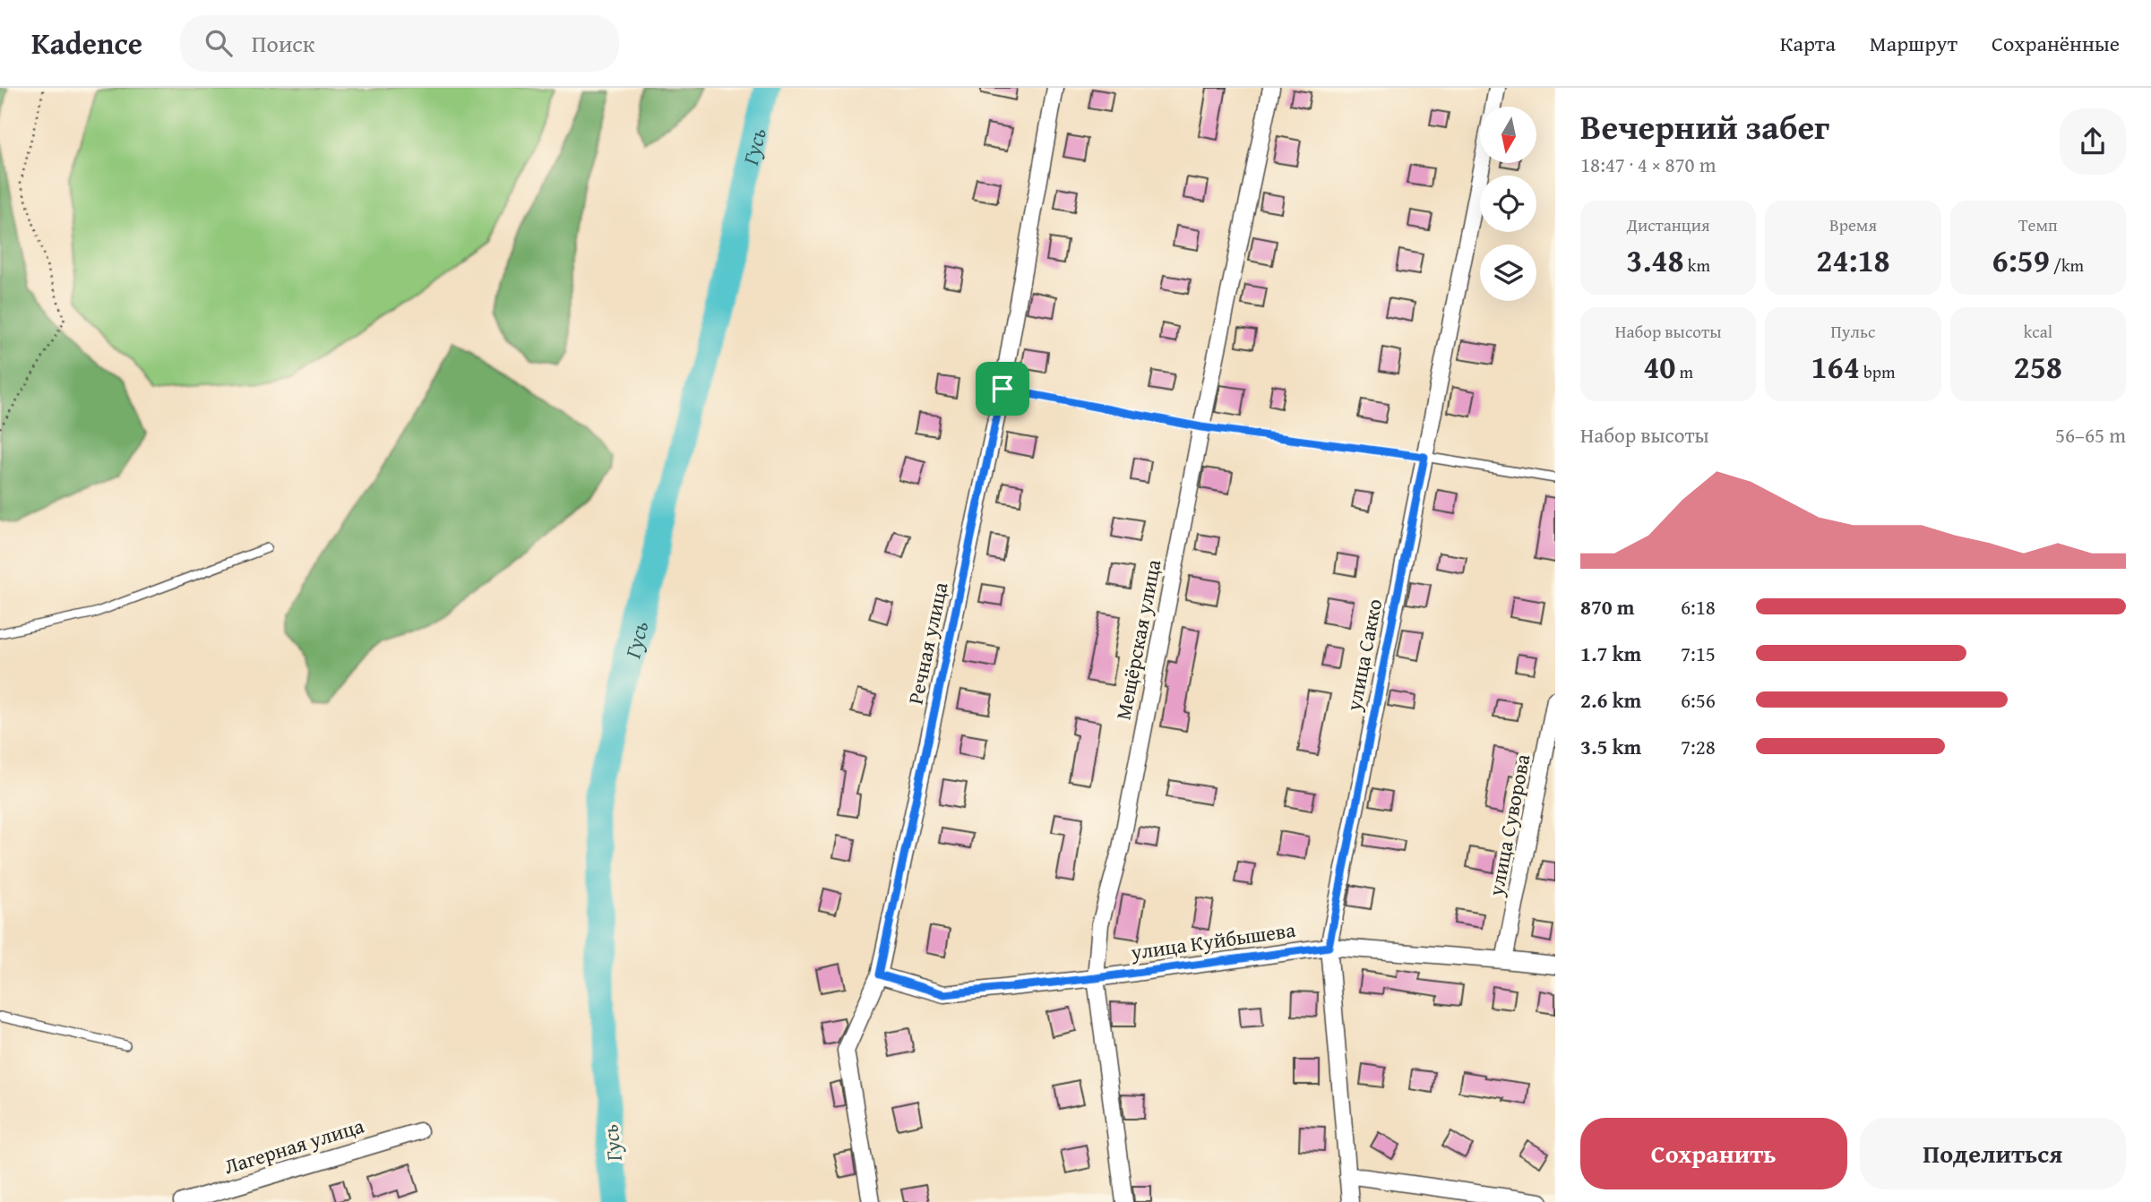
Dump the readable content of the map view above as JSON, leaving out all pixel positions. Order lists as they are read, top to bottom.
{
  "streets": {
    "street": [
      "Мещёрская улица",
      "Речная улица",
      "улица Сакко",
      "улица Суворова",
      "улица Куйбышева",
      "Лагерная улица"
    ]
  },
  "crossings": [
    ["Мещёрская улица", "улица Куйбышева"],
    ["Речная улица", "улица Куйбышева"],
    ["улица Сакко", "улица Куйбышева"],
    ["улица Суворова", "улица Куйбышева"]
  ],
  "water": ["Гусь"],
  "north": "bottom",
  "page": {
    "header": "Kadence",
    "search": "Поиск",
    "nav": ["Карта", "Маршрут", "Сохранённые"],
    "heading": ["Вечерний забег", "18:47 · 4 × 870 m"],
    "stats": [
      ["Дистанция", "3.48 km"],
      ["Время", "24:18"],
      ["Темп", "6:59 /km"],
      ["Набор высоты", "40 m"],
      ["Пульс", "164 bpm"],
      ["kcal", "258"]
    ],
    "chart": ["Набор высоты", "56–65 m"],
    "list": [
      {
        "name": "870 m",
        "note": "6:18"
      },
      {
        "name": "1.7 km",
        "note": "7:15"
      },
      {
        "name": "2.6 km",
        "note": "6:56"
      },
      {
        "name": "3.5 km",
        "note": "7:28"
      }
    ],
    "buttons": ["Сохранить", "Поделиться"]
  }
}
